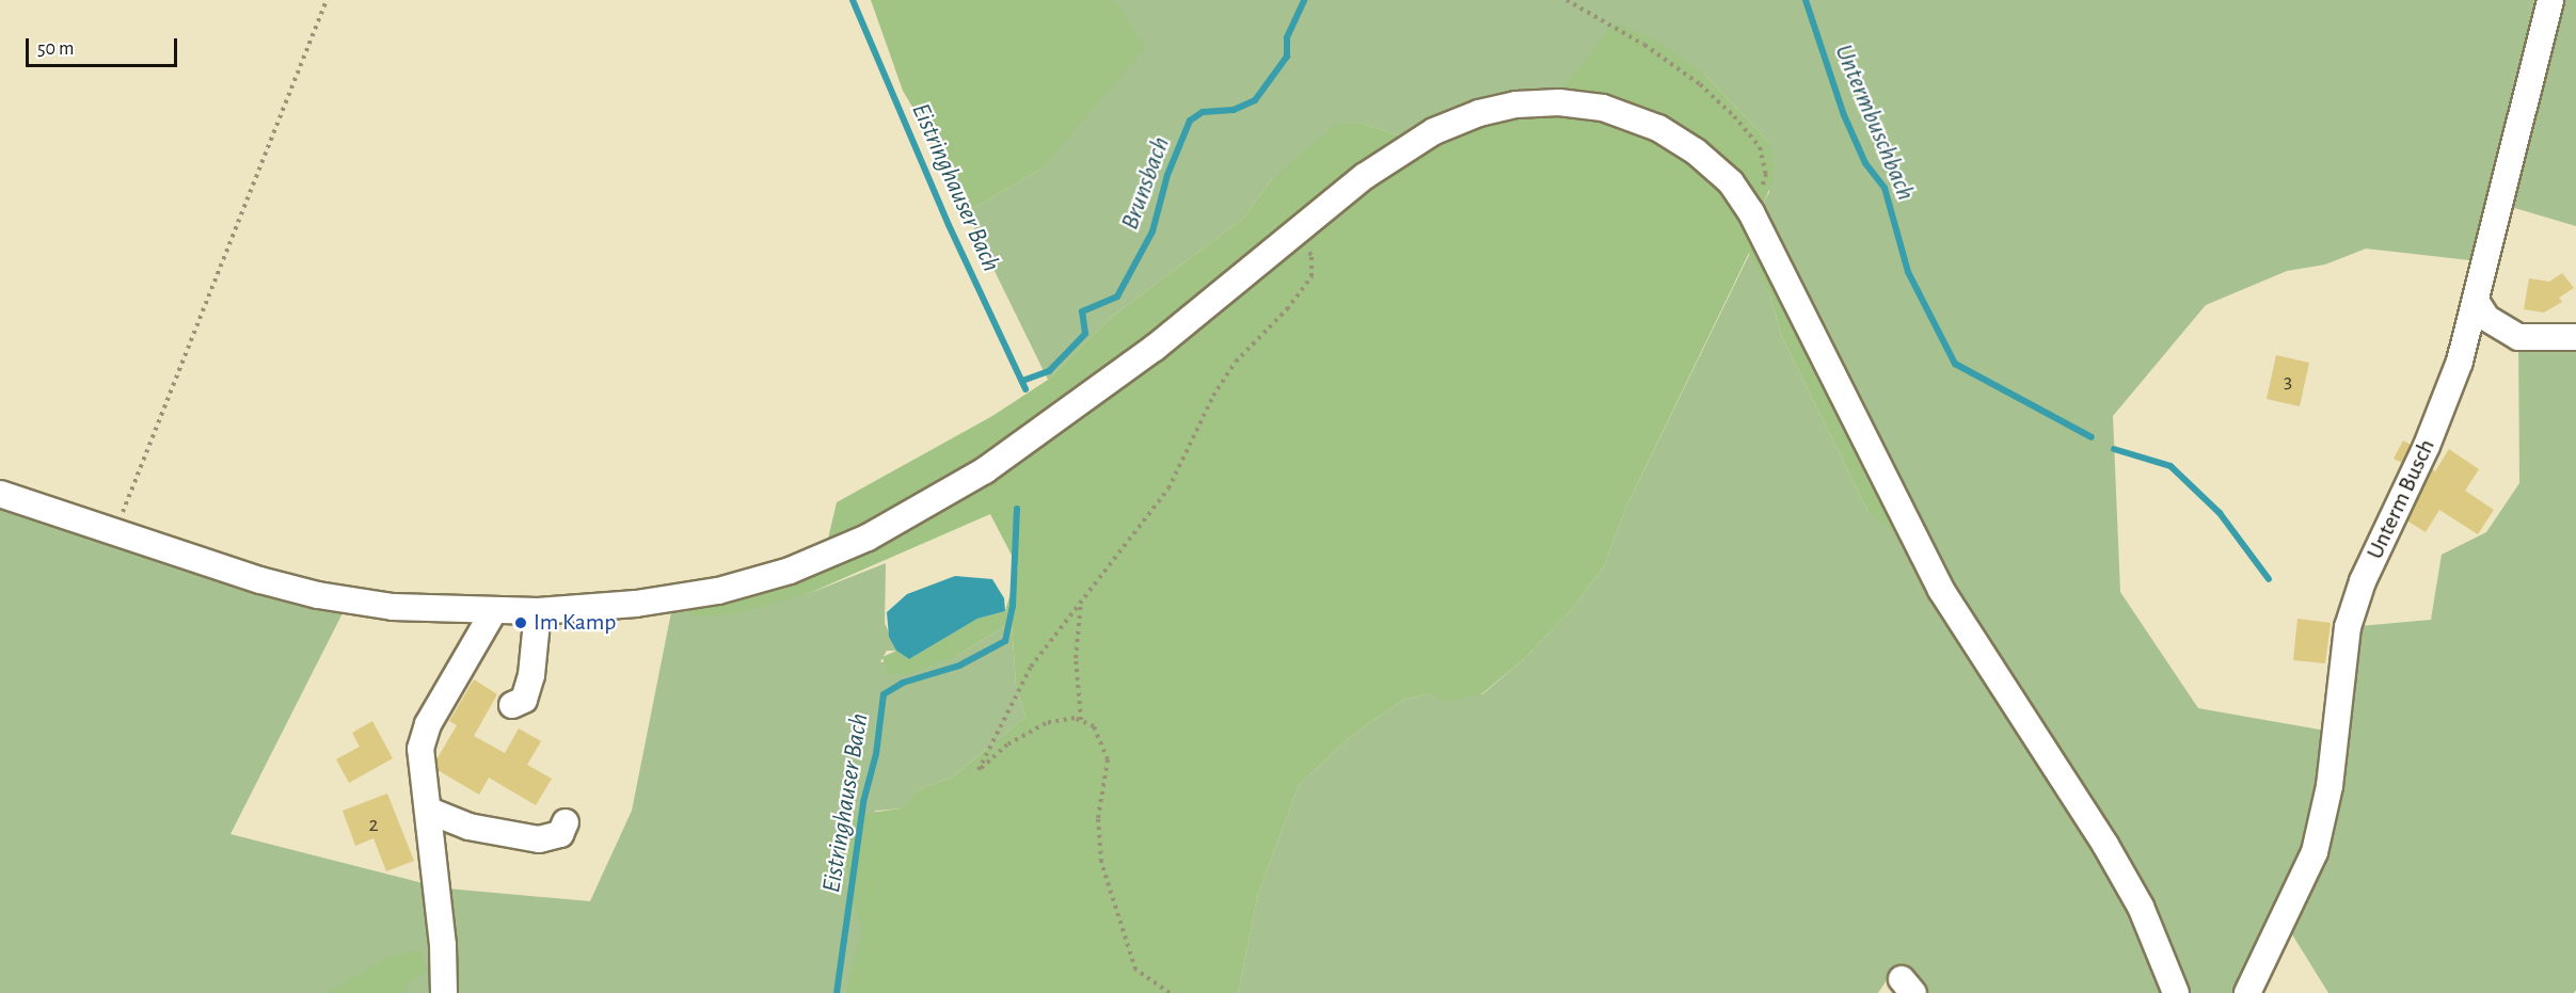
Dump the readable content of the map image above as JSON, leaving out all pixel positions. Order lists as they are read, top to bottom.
{
  "streets": {
    "street": ["Unterm Busch"]
  },
  "water": ["Untermbuschbach", "Brunsbach", "Eistringhauser Bach"],
  "places": ["Im Kamp"],
  "house_numbers": ["3", "2"],
  "scale_bar": "50 m"
}
